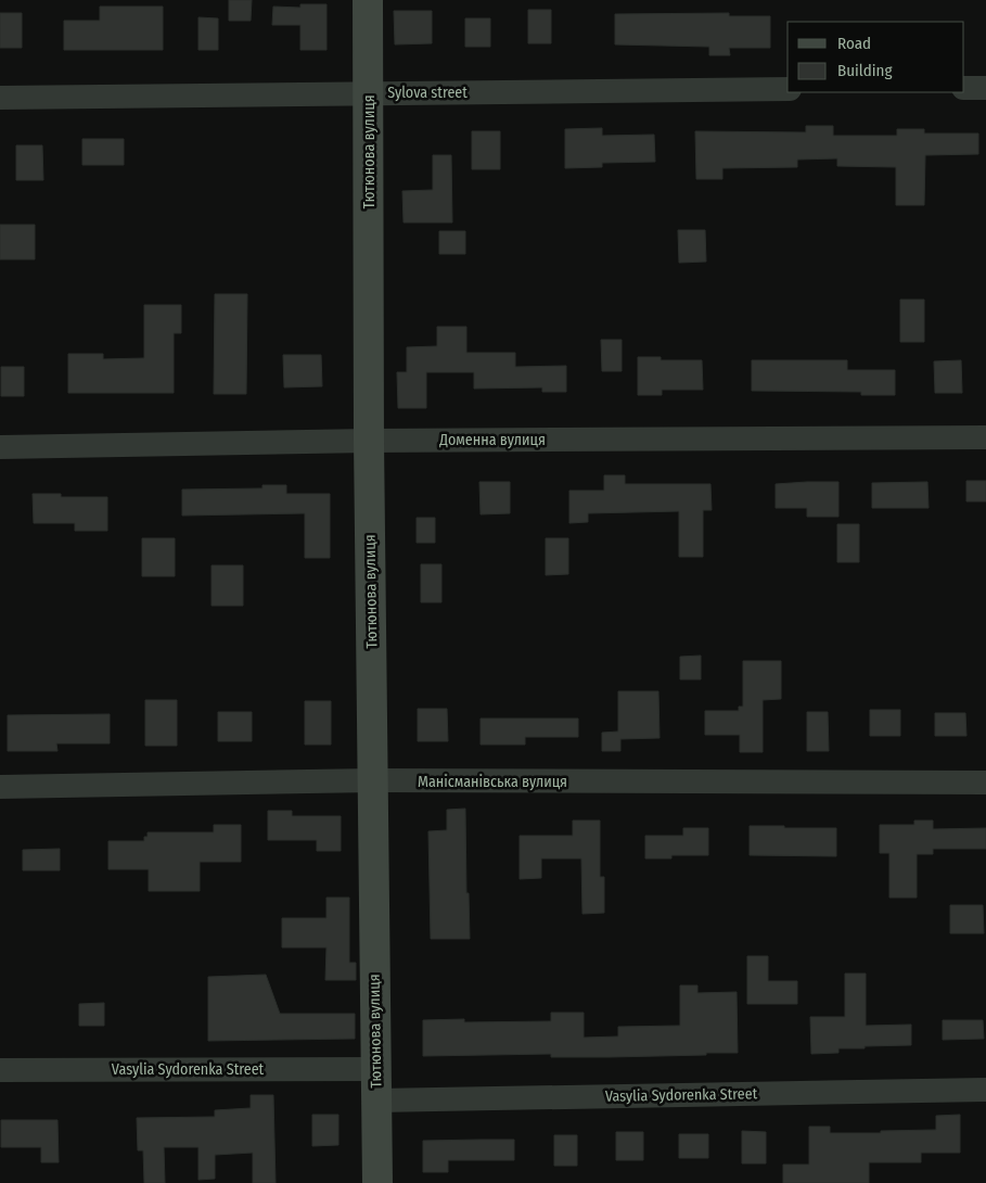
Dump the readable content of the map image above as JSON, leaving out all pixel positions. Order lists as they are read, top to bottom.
{
  "streets": {
    "street": [
      "Sylova street",
      "Тютюнова вулиця",
      "Доменна вулиця",
      "Манісманівська вулиця",
      "Vasylia Sydorenka Street"
    ]
  },
  "crossings": [
    ["Sylova street", "Тютюнова вулиця"],
    ["Тютюнова вулиця", "Доменна вулиця"],
    ["Тютюнова вулиця", "Манісманівська вулиця"],
    ["Тютюнова вулиця", "Vasylia Sydorenka Street"]
  ],
  "legend": ["Road", "Building"]
}
